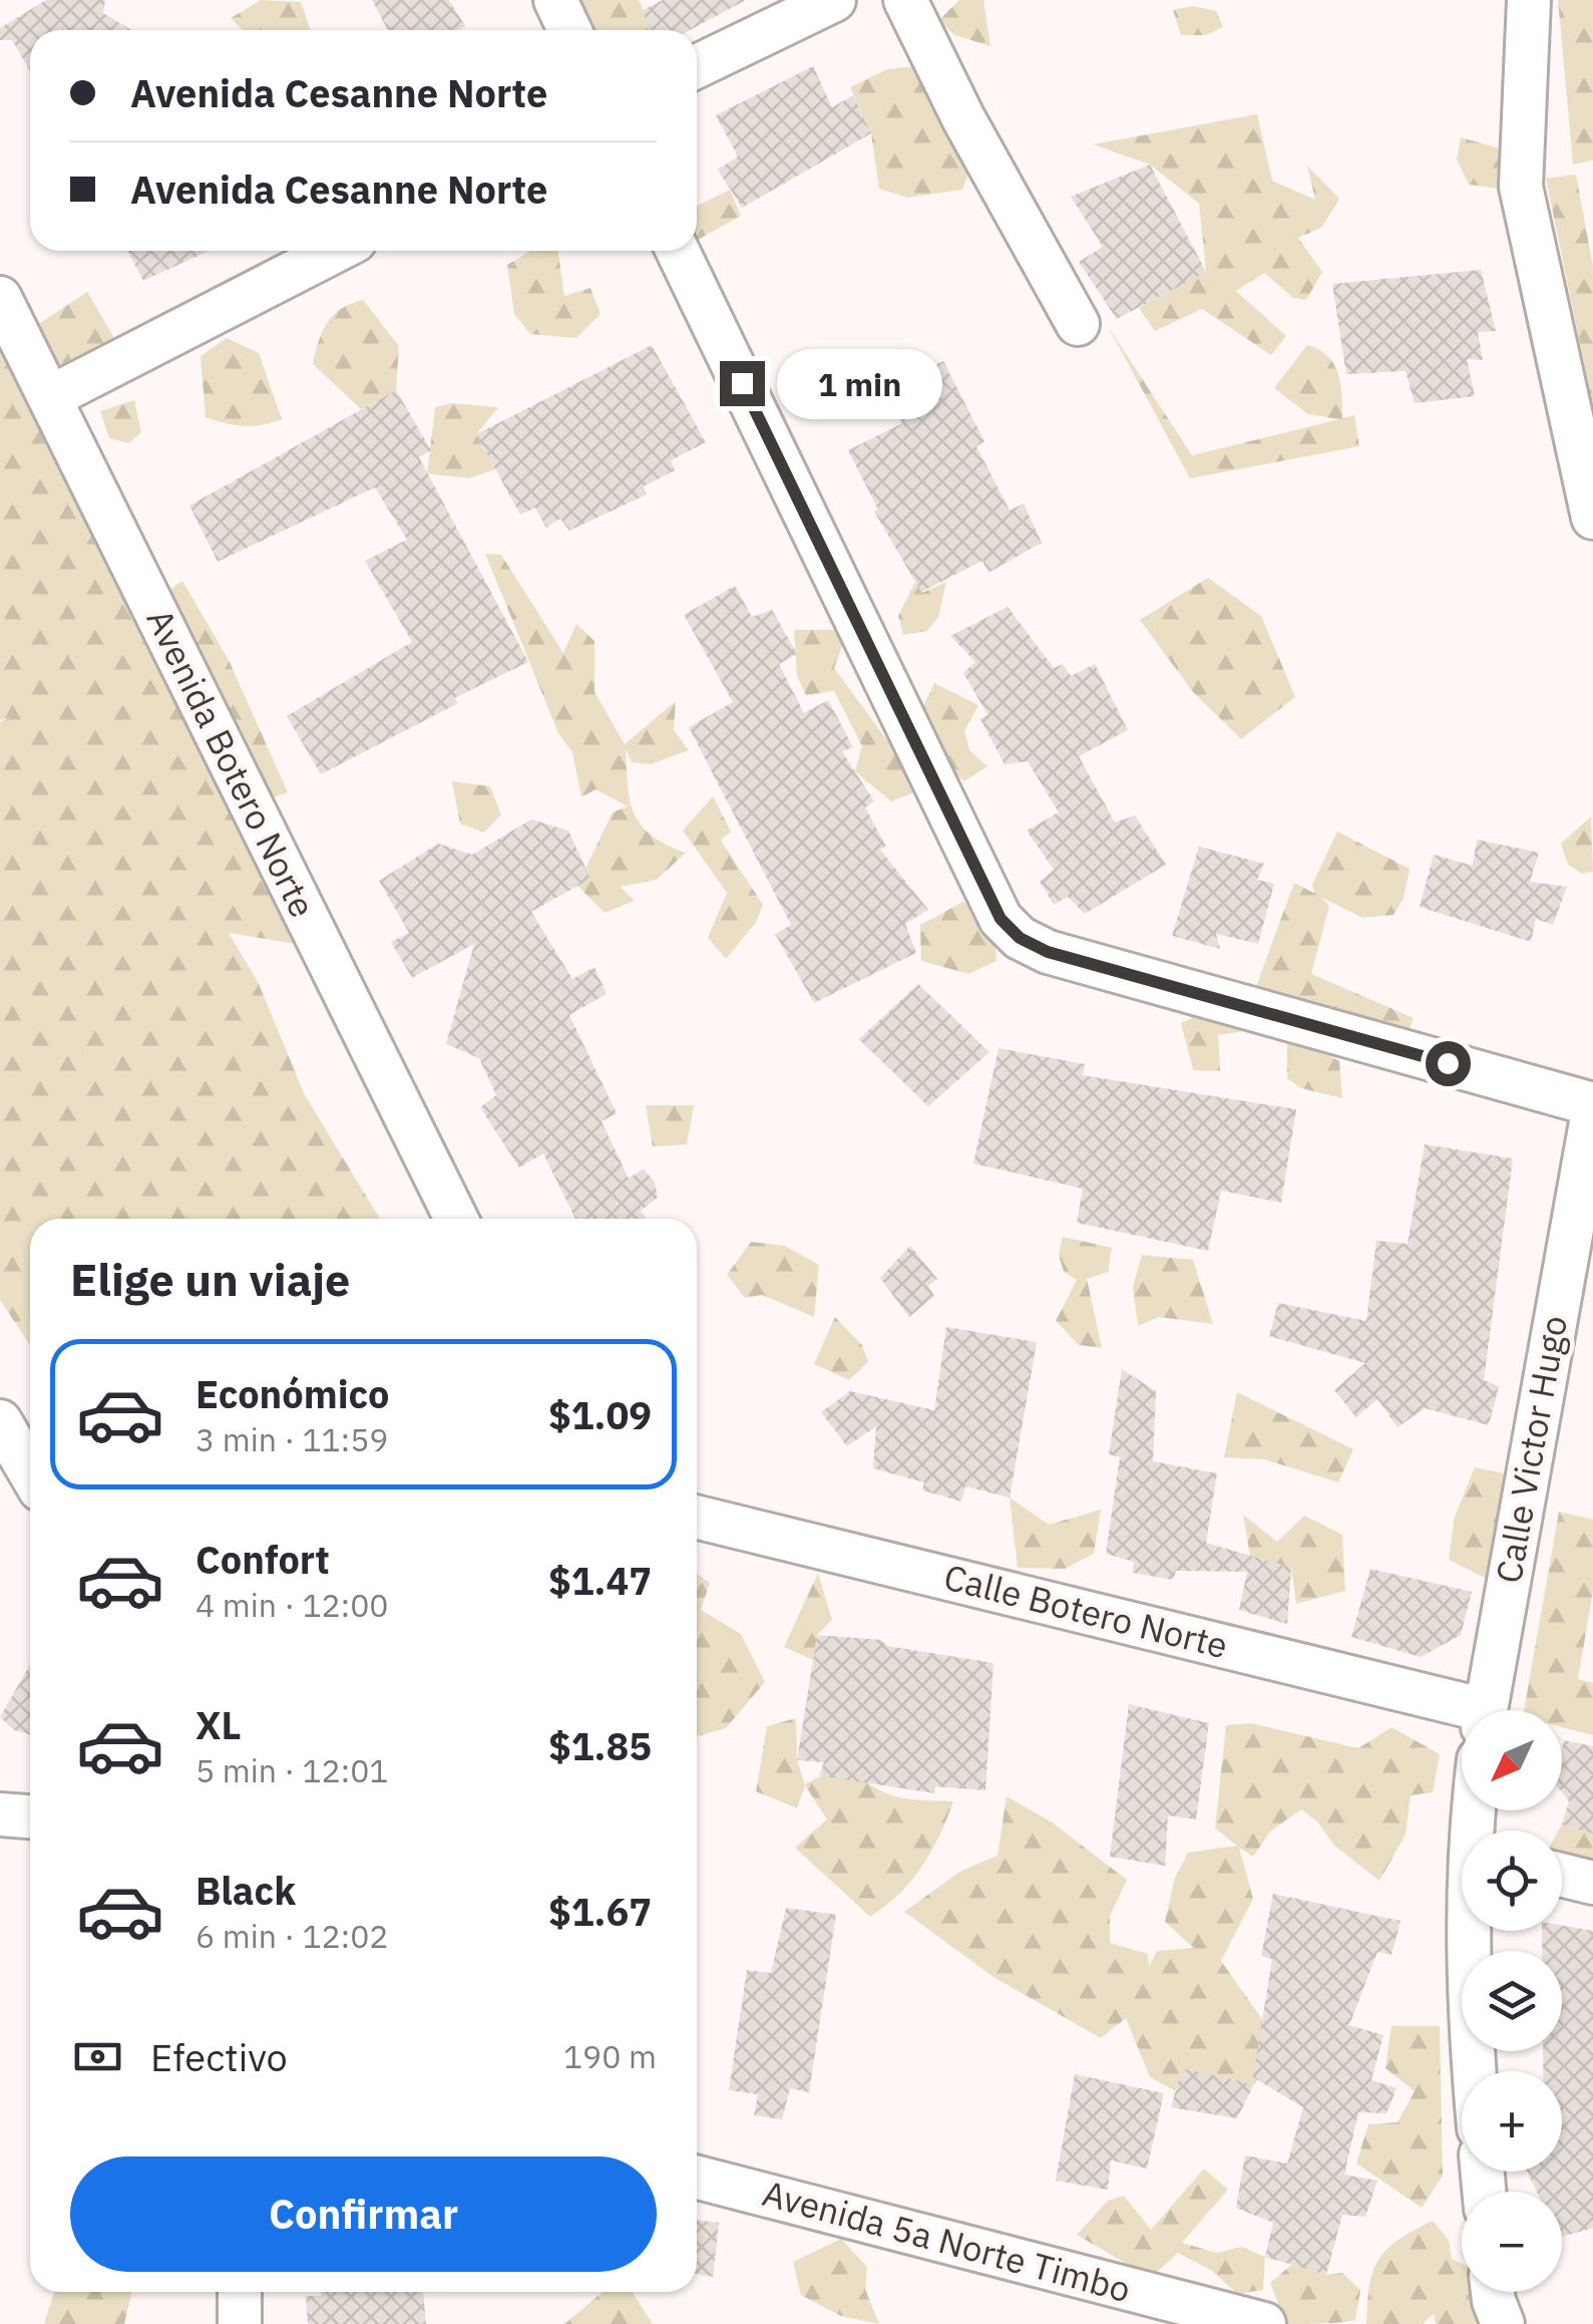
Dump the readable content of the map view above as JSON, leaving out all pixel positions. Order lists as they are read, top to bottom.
{
  "streets": {
    "street": [
      "Avenida Botero Norte",
      "Calle Victor Hugo",
      "Calle Botero Norte",
      "Avenida 5a Norte Timbo"
    ]
  },
  "north": "bottom left",
  "page": {
    "banner": ["Avenida Cesanne Norte", "Avenida Cesanne Norte"],
    "bubble": "1 min",
    "heading": "Elige un viaje",
    "list": [
      {
        "name": "Económico",
        "note": "3 min · 11:59",
        "value": "$1.09"
      },
      {
        "name": "Confort",
        "note": "4 min · 12:00",
        "value": "$1.47"
      },
      {
        "name": "XL",
        "note": "5 min · 12:01",
        "value": "$1.85"
      },
      {
        "name": "Black",
        "note": "6 min · 12:02",
        "value": "$1.67"
      }
    ],
    "map_buttons": ["+", "−"],
    "pay": ["Efectivo", "190 m"],
    "buttons": "Confirmar"
  }
}
